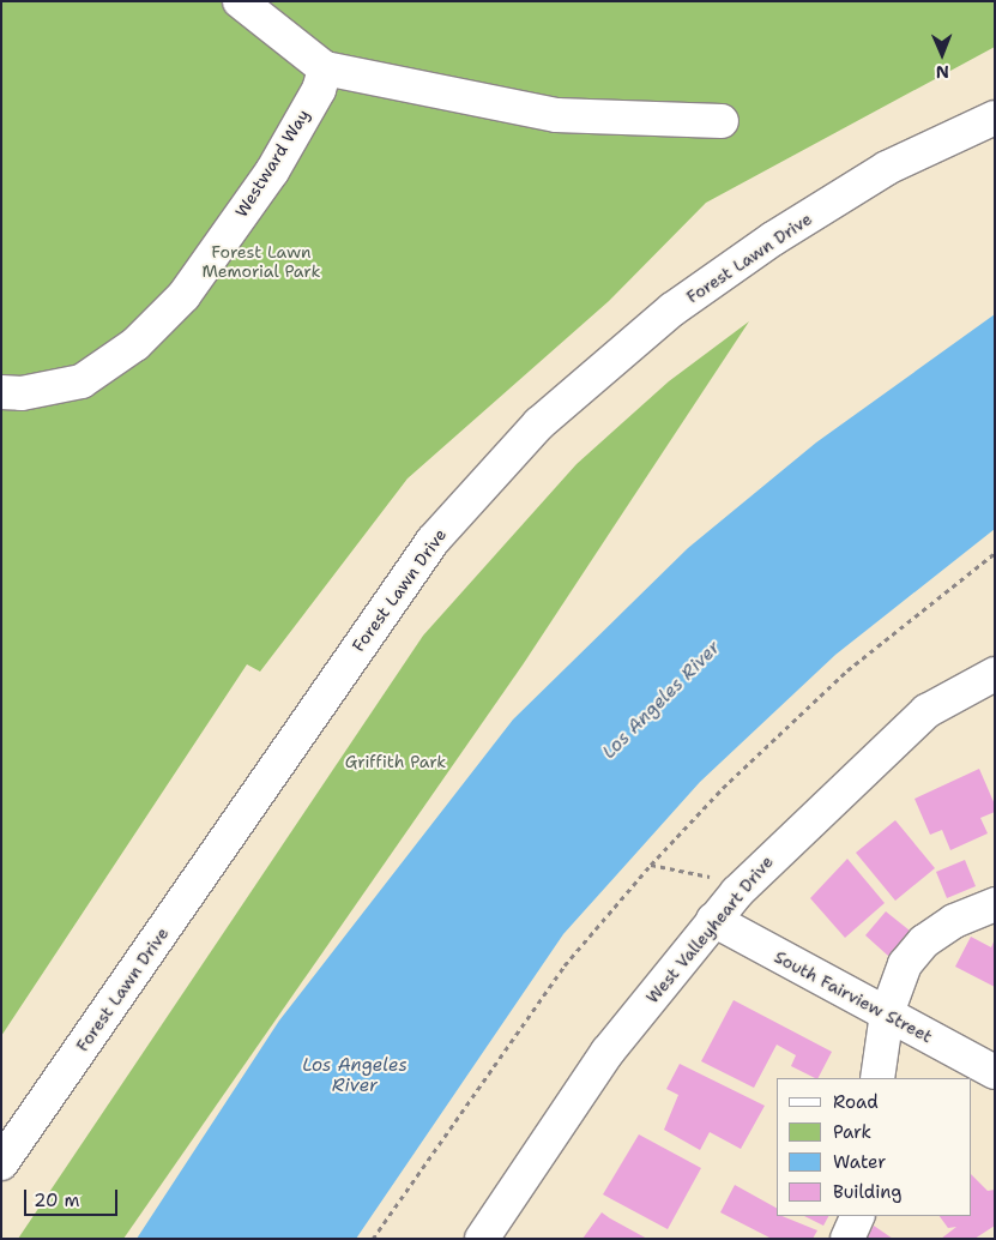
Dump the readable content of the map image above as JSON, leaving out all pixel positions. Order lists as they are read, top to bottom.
{
  "streets": {
    "street": [
      "Westward Way",
      "Forest Lawn Drive",
      "West Valleyheart Drive",
      "South Fairview Street"
    ]
  },
  "crossings": [
    ["West Valleyheart Drive", "South Fairview Street"]
  ],
  "water": ["Los Angeles River"],
  "parks": ["Forest Lawn Memorial Park", "Griffith Park"],
  "legend": [
    "Road",
    "Park",
    "Water",
    "Building"
  ],
  "scale_bar": "20 m",
  "north": "bottom"
}
